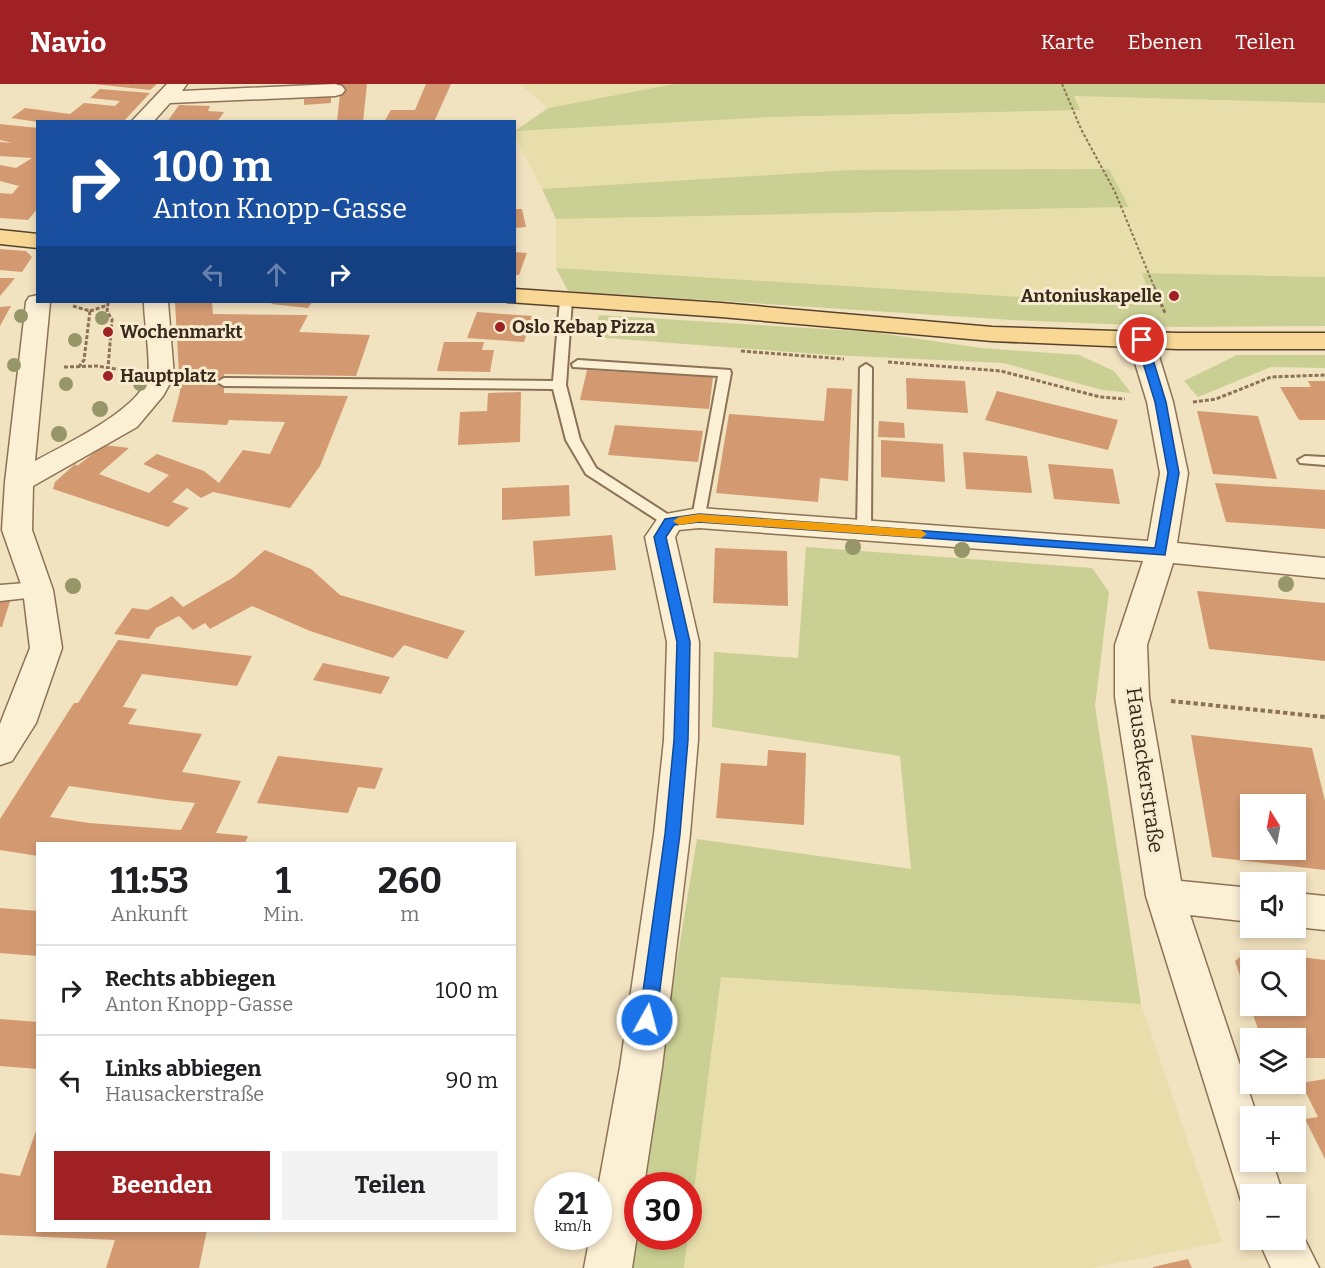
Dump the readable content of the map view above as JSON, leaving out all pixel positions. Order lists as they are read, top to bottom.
{
  "streets": {
    "street": ["Hausackerstraße"]
  },
  "places": [
    "Antoniuskapelle",
    "Oslo Kebap Pizza",
    "Wochenmarkt",
    "Hauptplatz"
  ],
  "north": "top",
  "page": {
    "header": "Navio",
    "nav": ["Karte", "Ebenen", "Teilen"],
    "turn": ["100 m", "Anton Knopp-Gasse"],
    "map_buttons": ["+", "−"],
    "eta": [
      "11:53",
      "Ankunft",
      "1",
      "Min.",
      "260",
      "m"
    ],
    "list": [
      {
        "name": "Rechts abbiegen",
        "note": "Anton Knopp-Gasse",
        "value": "100 m"
      },
      {
        "name": "Links abbiegen",
        "note": "Hausackerstraße",
        "value": "90 m"
      }
    ],
    "buttons": ["Beenden", "Teilen"],
    "speed": "21 km/h",
    "limit": "30"
  }
}
